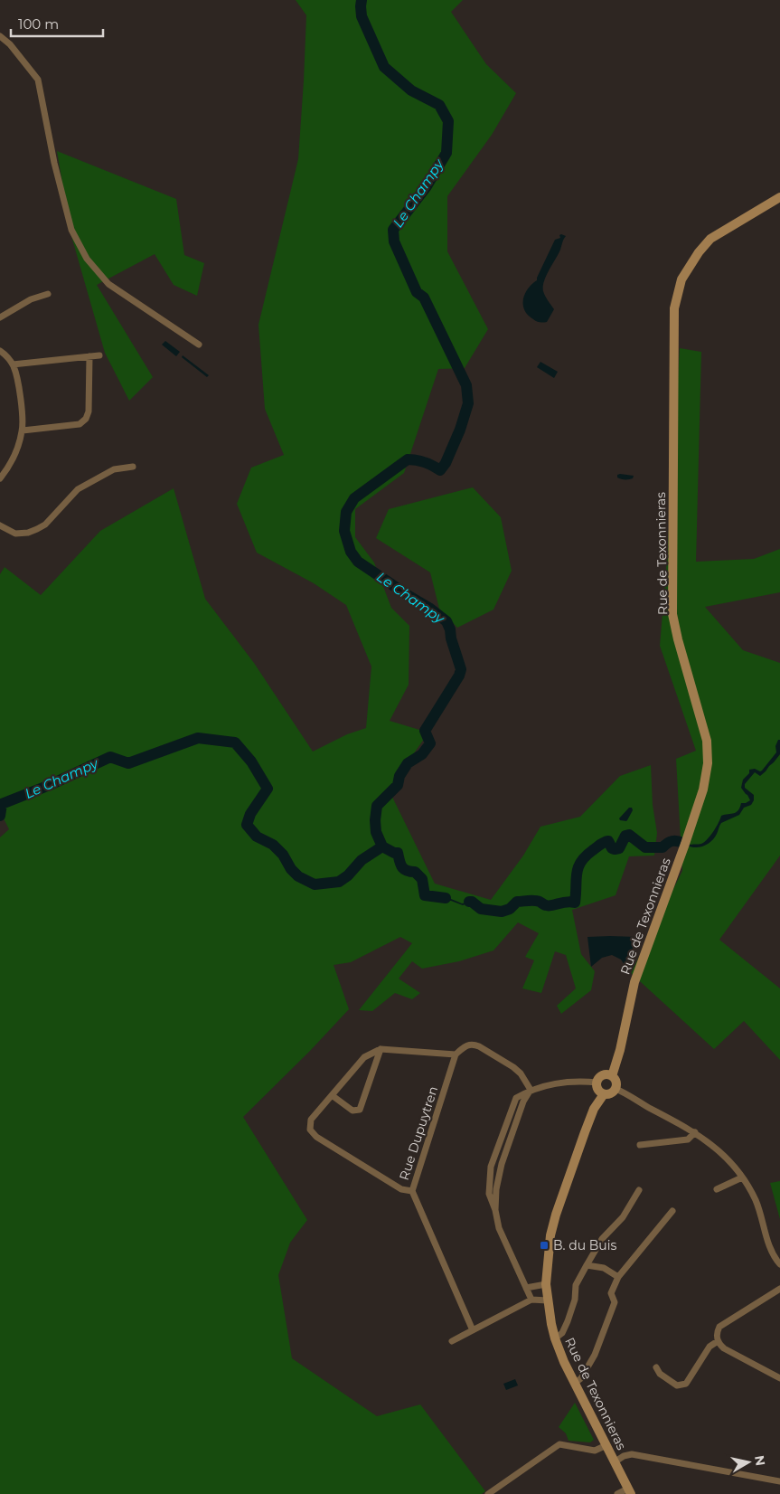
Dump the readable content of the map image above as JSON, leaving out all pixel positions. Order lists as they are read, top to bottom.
{
  "streets": {
    "main road": ["Rue de Texonnieras"],
    "street": ["Rue Dupuytren"]
  },
  "water": ["Le Champy"],
  "places": {
    "transit": ["B. du Buis"]
  },
  "scale_bar": "100 m",
  "north": "right"
}
